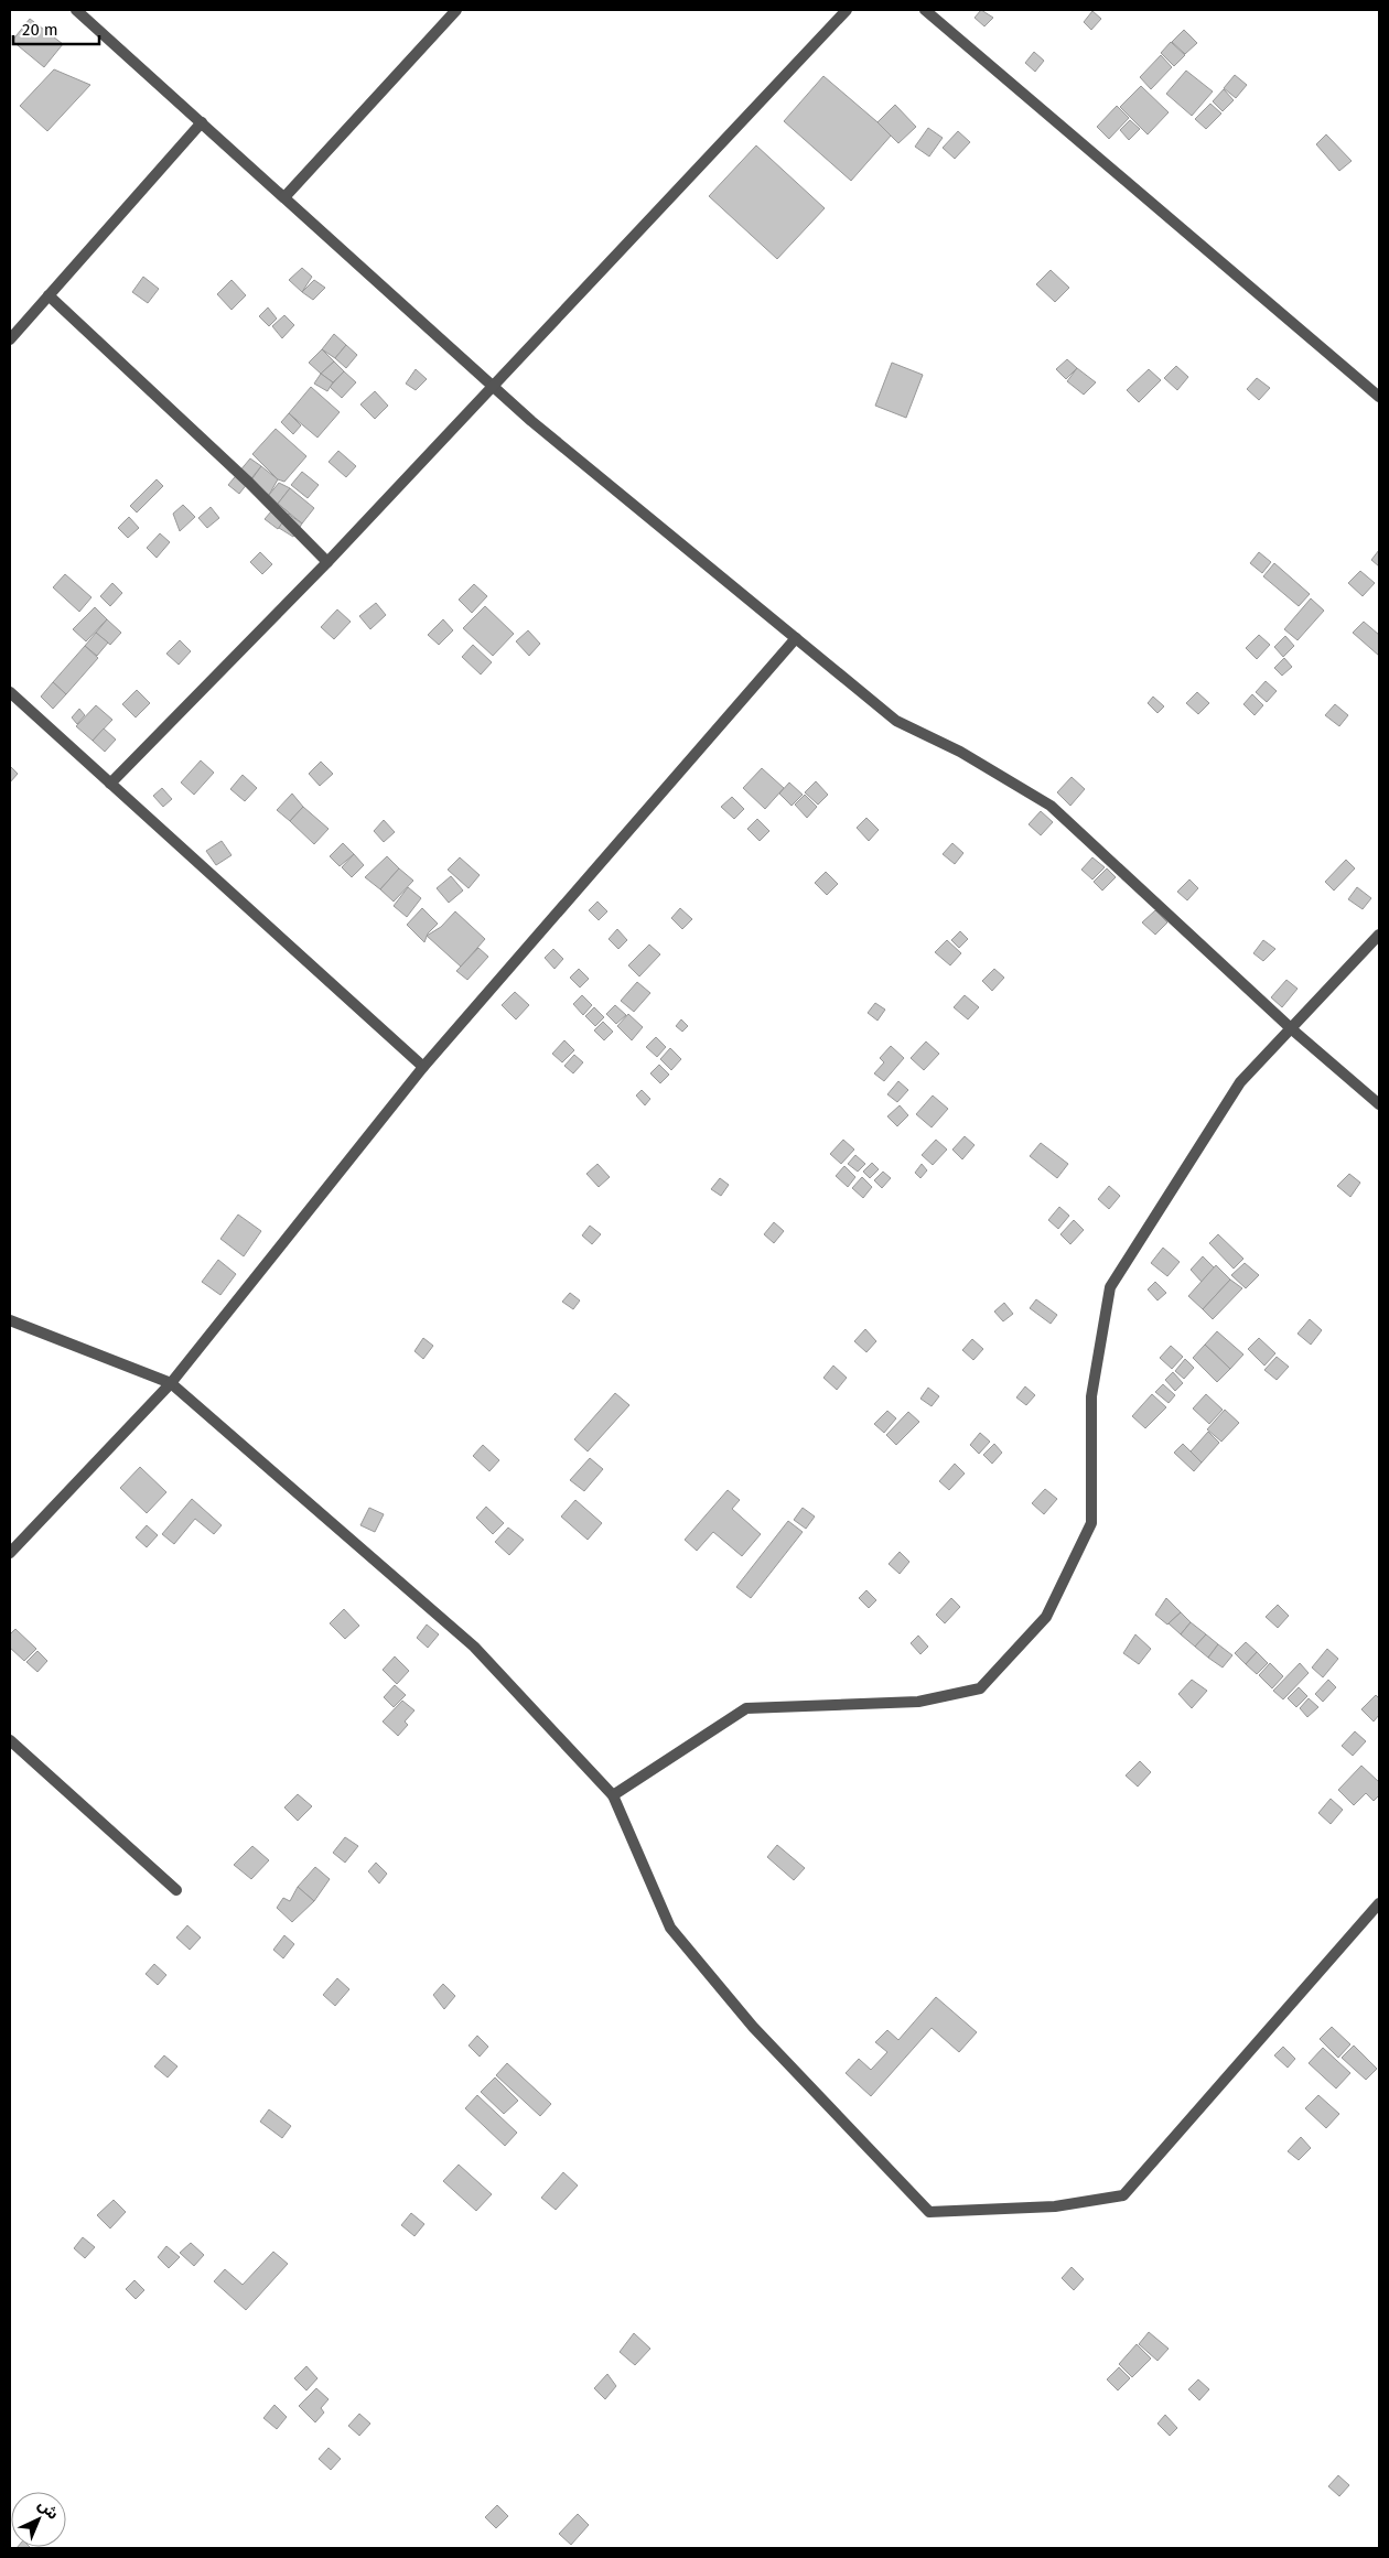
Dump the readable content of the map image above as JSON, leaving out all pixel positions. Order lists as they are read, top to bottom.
{
  "scale_bar": "20 m",
  "north": "top right"
}
